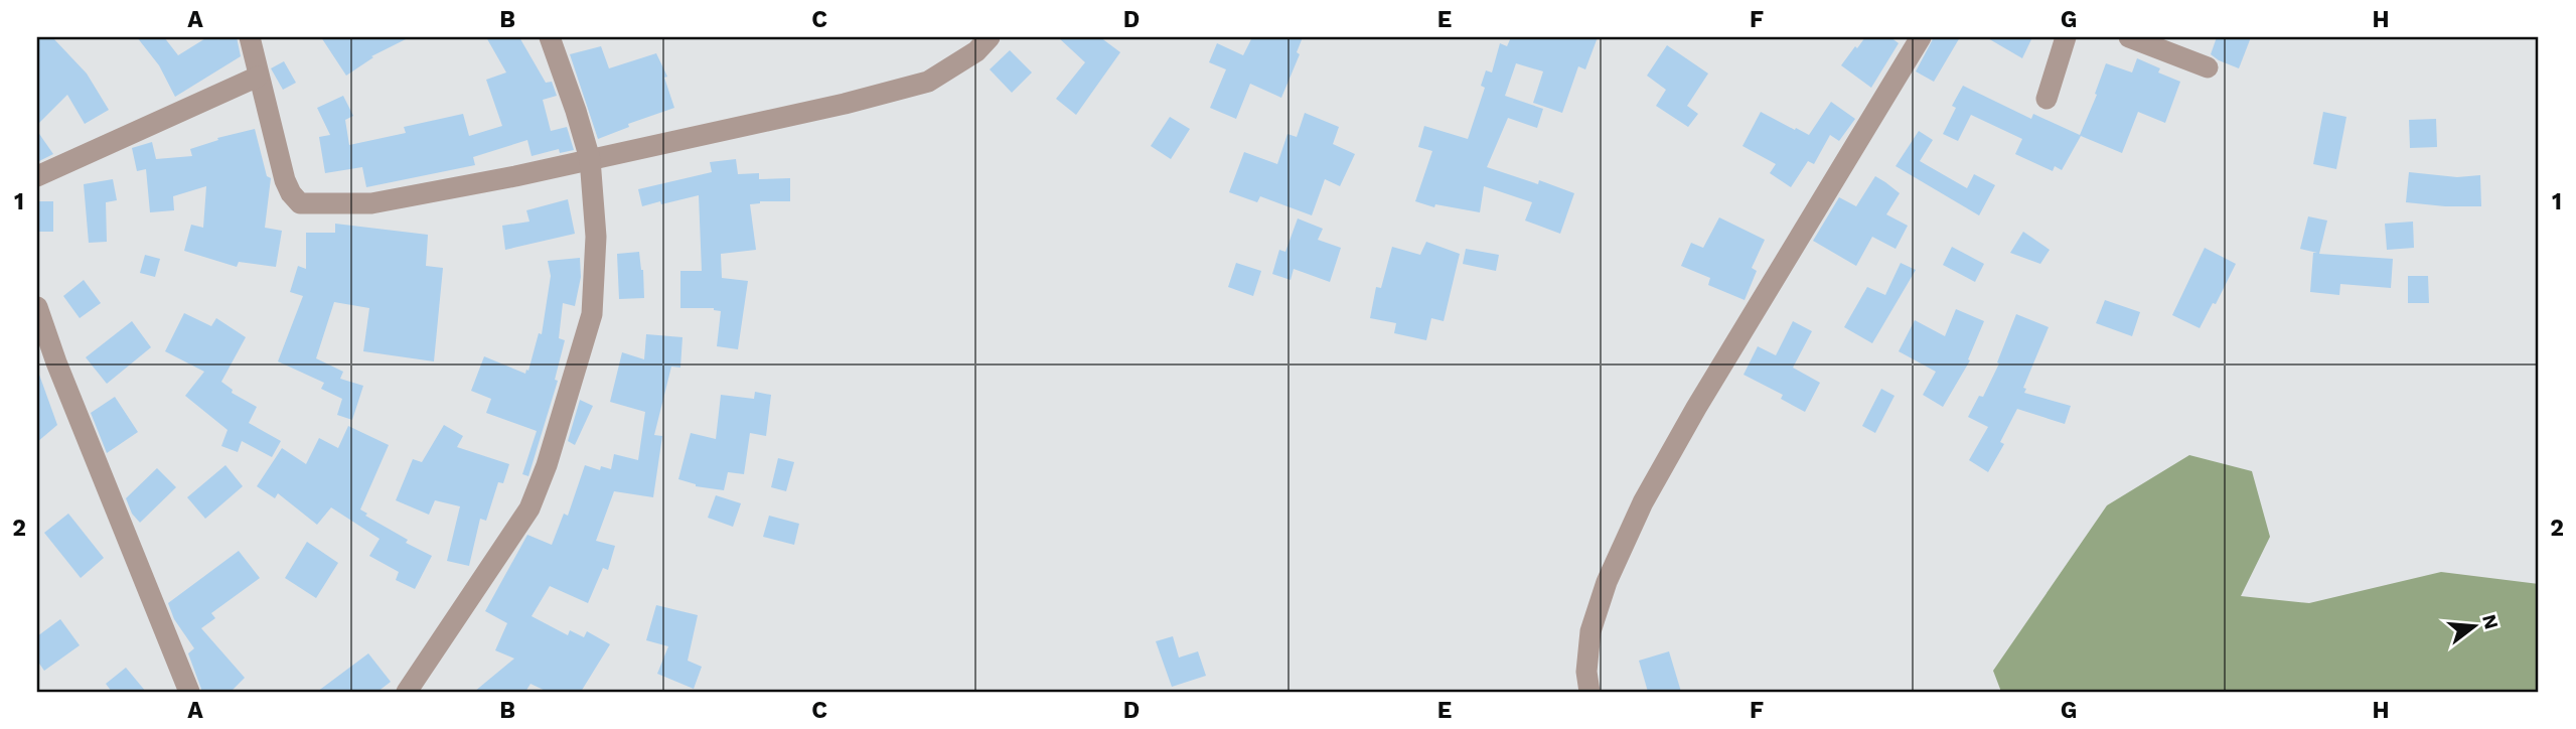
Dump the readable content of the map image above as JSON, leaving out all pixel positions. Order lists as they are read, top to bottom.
{
  "north": "right",
  "grid": {
    "columns": [
      "A",
      "B",
      "C",
      "D",
      "E",
      "F",
      "G",
      "H"
    ],
    "rows": ["1", "2"]
  }
}
